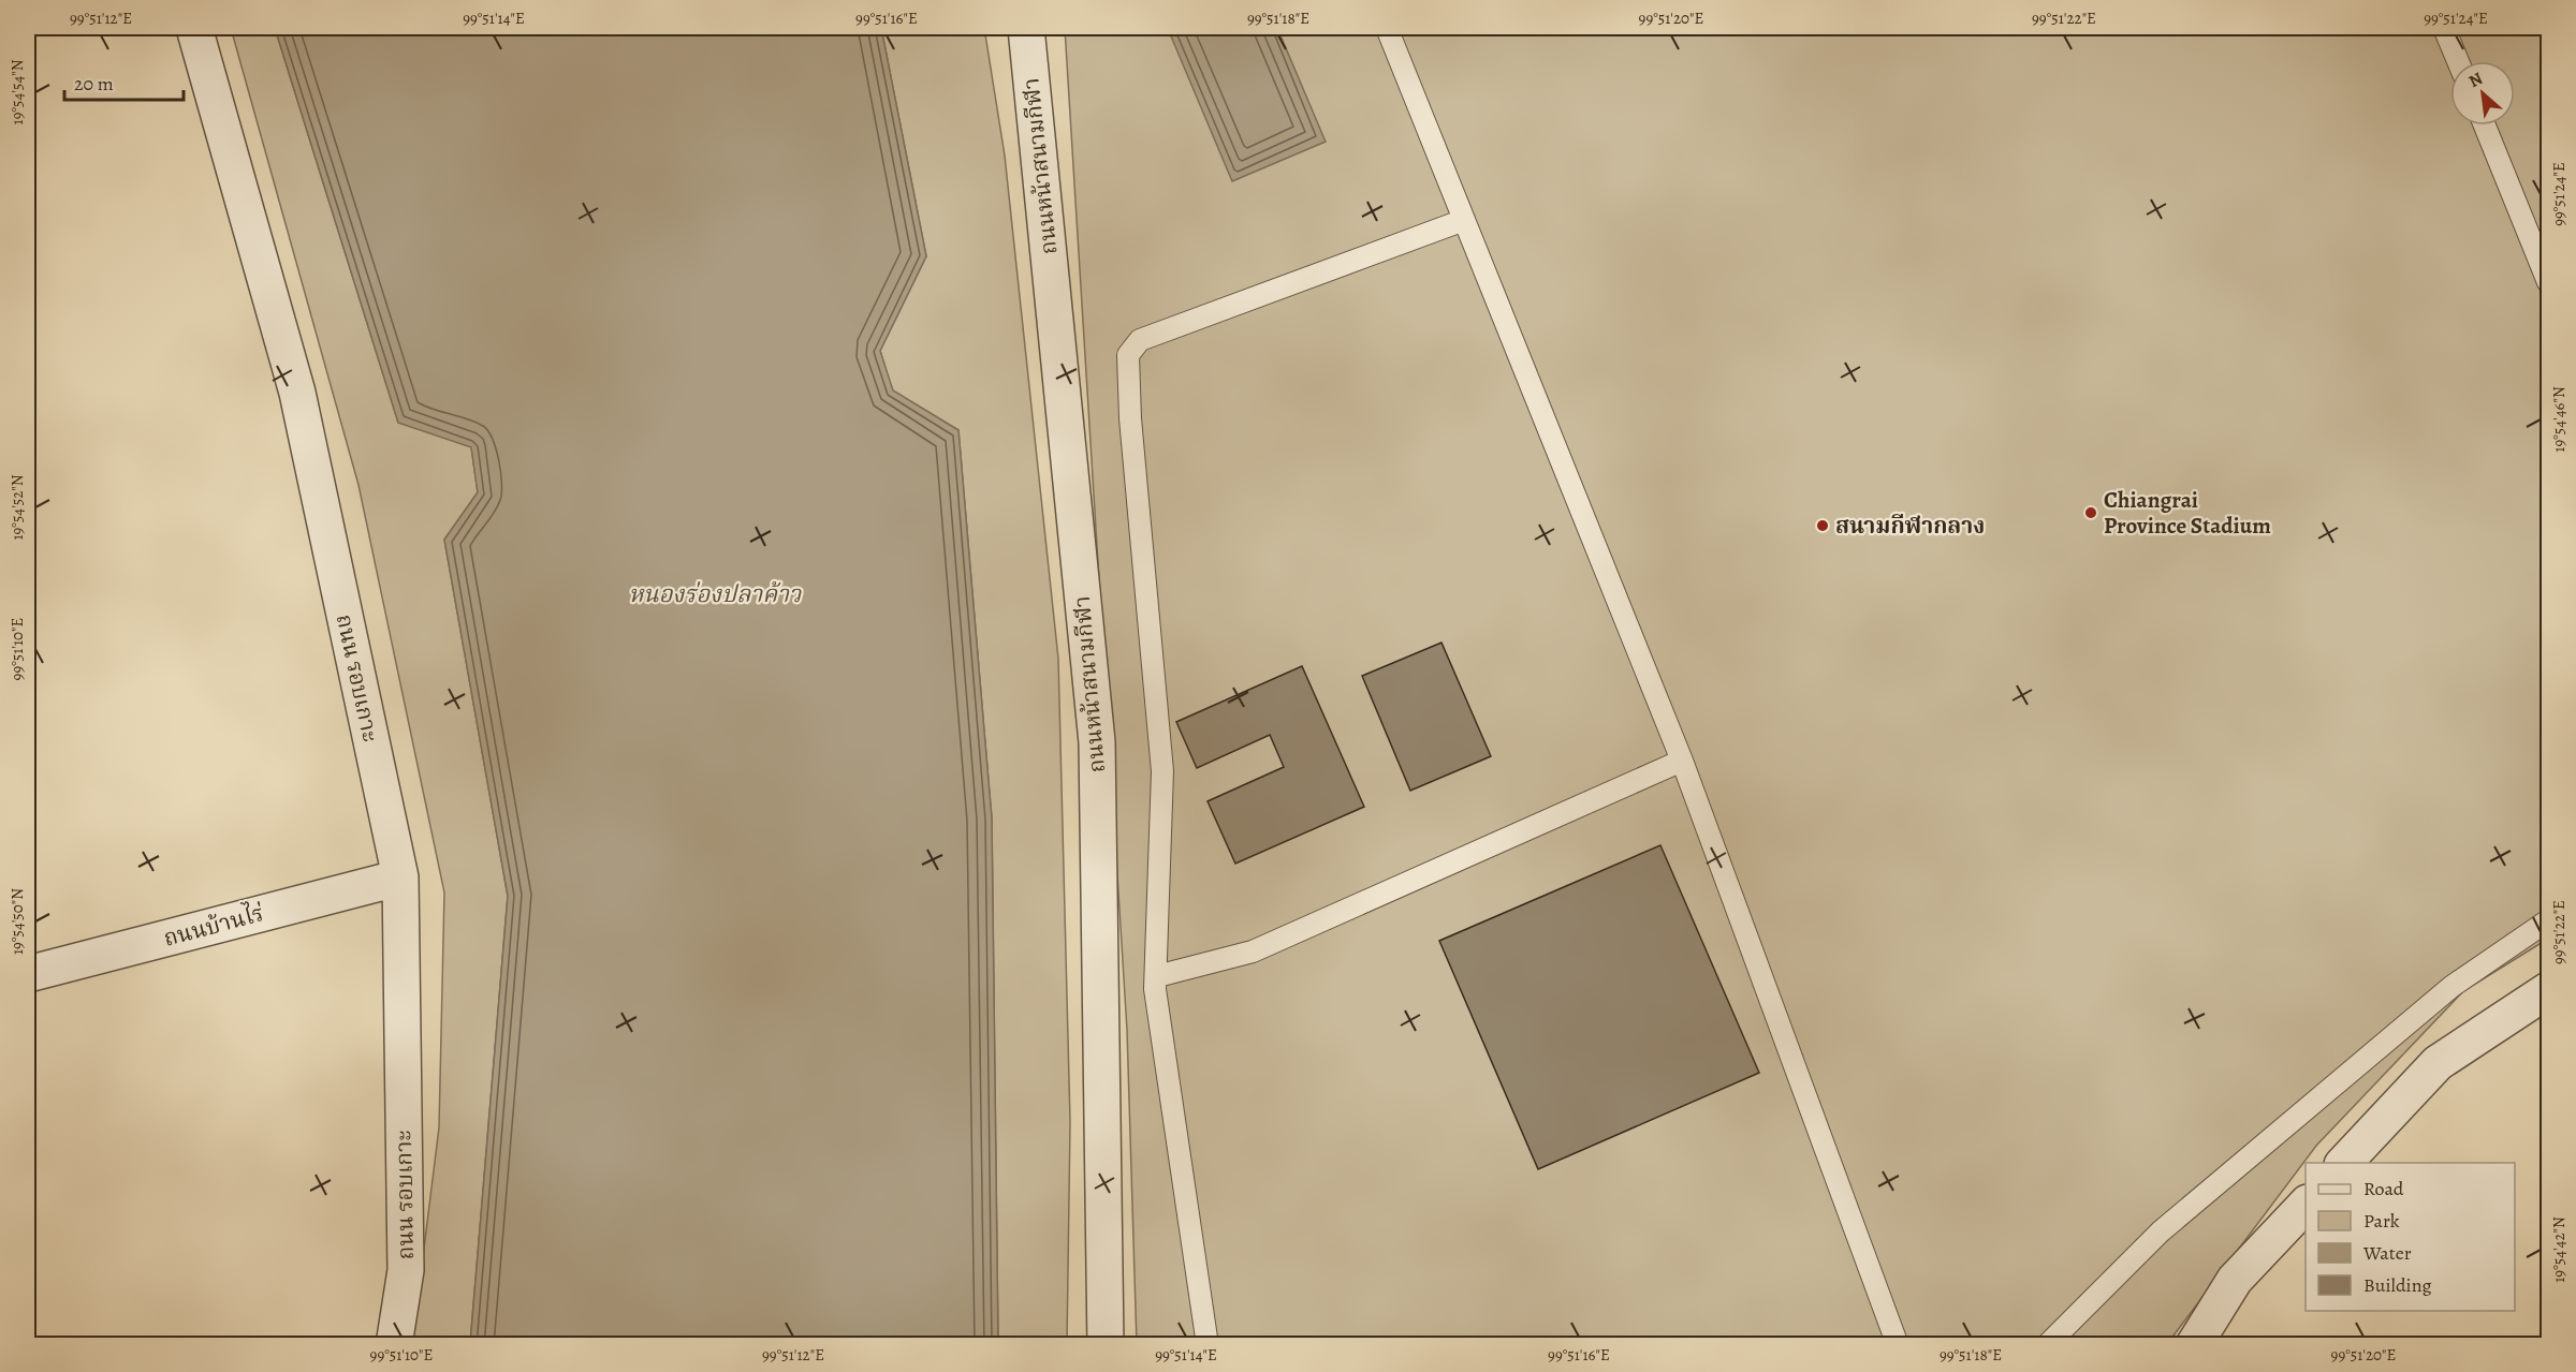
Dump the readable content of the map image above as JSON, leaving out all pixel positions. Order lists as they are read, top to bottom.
{
  "streets": {
    "street": ["ถนนหน้าสนามกีฬา", "ถนน รอบเกาะ", "ถนนบ้านไร่"]
  },
  "crossings": [
    ["ถนน รอบเกาะ", "ถนนบ้านไร่"]
  ],
  "water": ["หนองร่องปลาค้าว"],
  "places": ["Chiangrai Province Stadium", "สนามกีฬากลาง"],
  "legend": [
    "Road",
    "Park",
    "Water",
    "Building"
  ],
  "scale_bar": "20 m",
  "north": "top left",
  "coordinates": [
    "99°51'12\"E",
    "99°51'14\"E",
    "99°51'16\"E",
    "99°51'18\"E",
    "99°51'20\"E",
    "99°51'22\"E",
    "99°51'24\"E",
    "19°54'54\"N",
    "19°54'46\"N",
    "19°54'52\"N",
    "99°51'10\"E",
    "19°54'50\"N",
    "19°54'42\"N"
  ]
}
